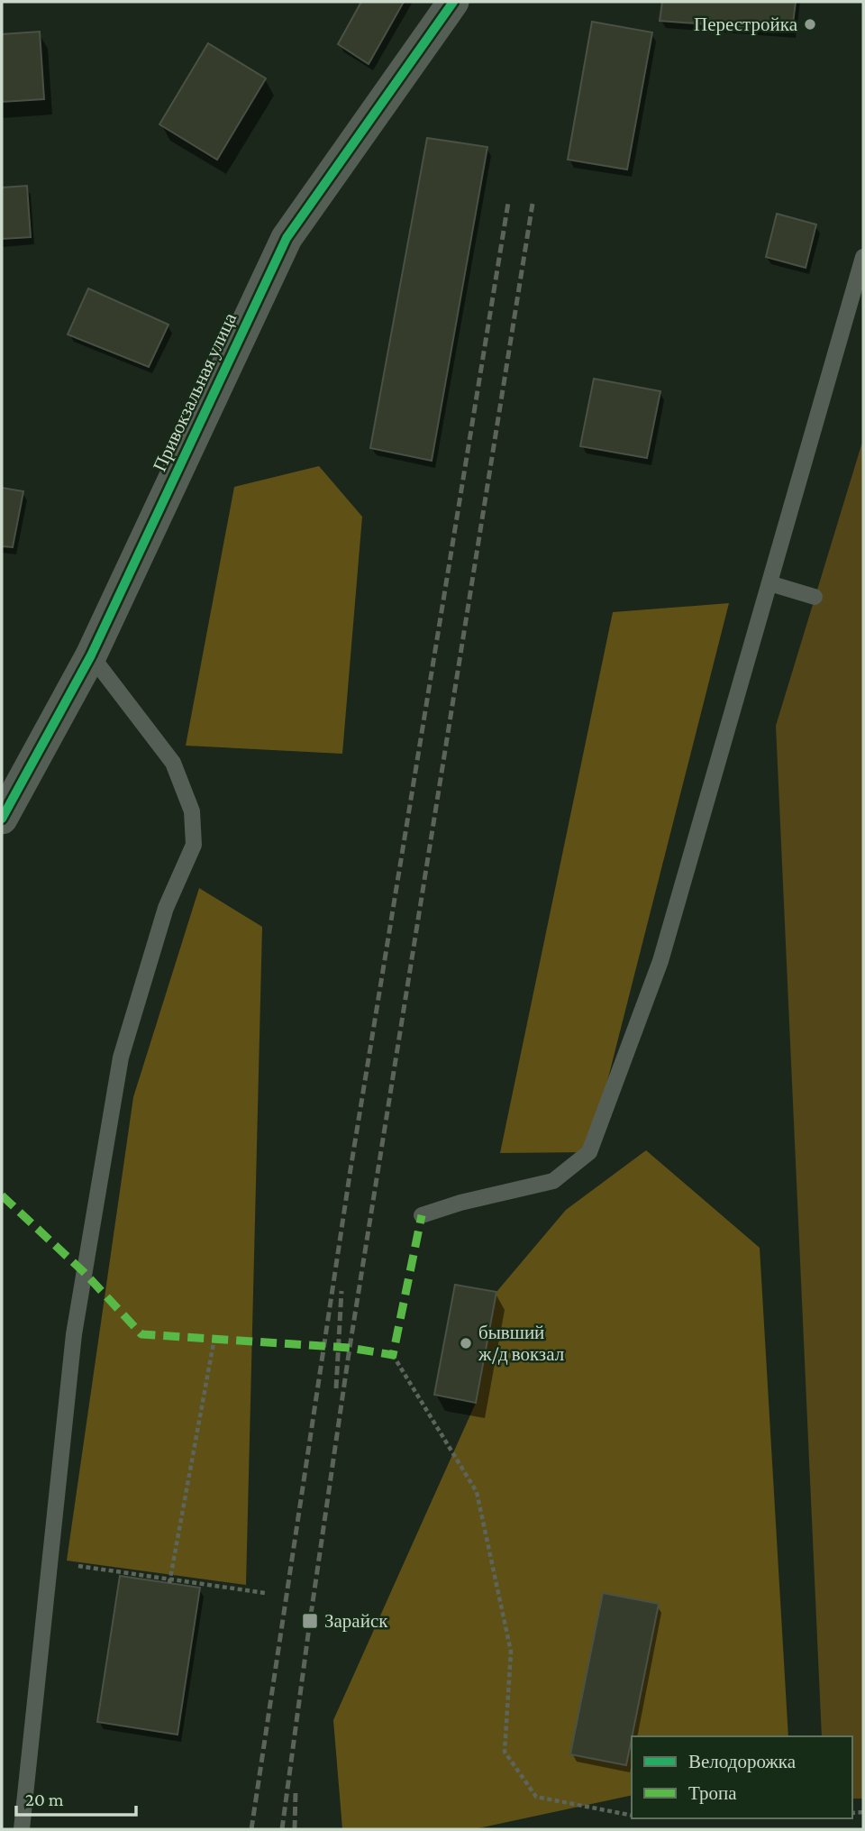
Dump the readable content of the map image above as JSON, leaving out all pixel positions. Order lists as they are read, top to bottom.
{
  "streets": {
    "street": ["Привокзальная улица"]
  },
  "places": {
    "other": ["Перестройка", "бывший ж/д вокзал"],
    "transit": ["Зарайск"]
  },
  "legend": ["Велодорожка", "Тропа"],
  "scale_bar": "20 m"
}
